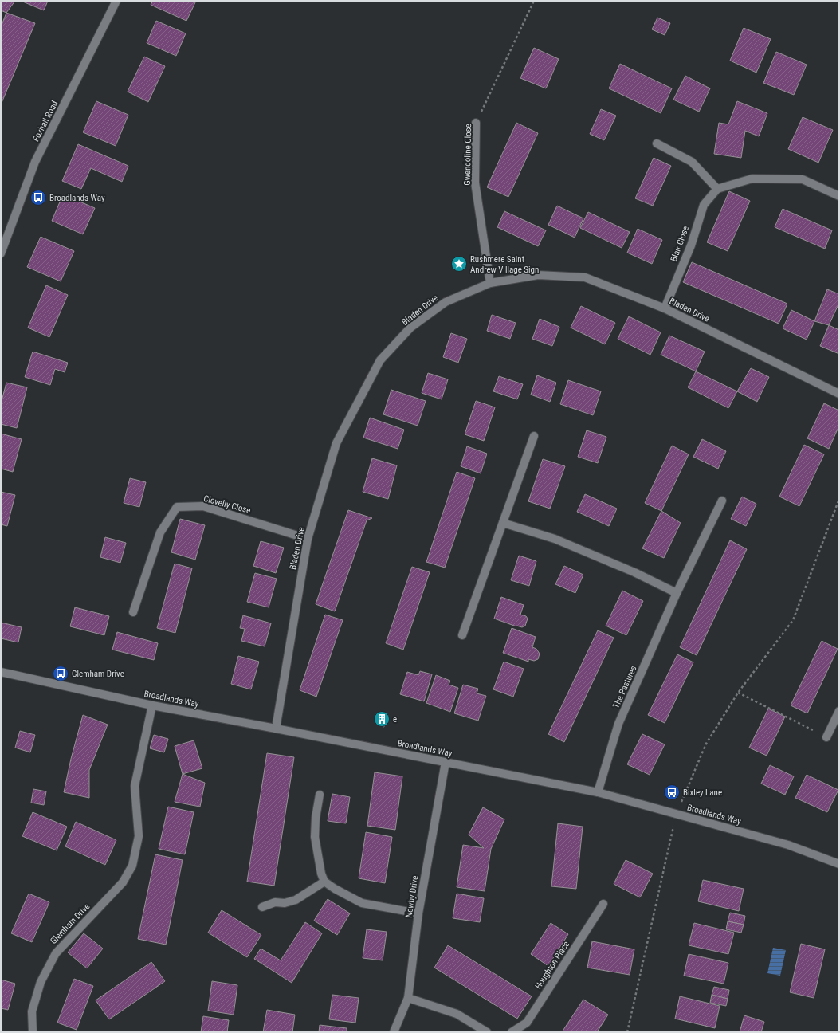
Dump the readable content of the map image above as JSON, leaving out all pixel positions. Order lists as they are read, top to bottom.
{
  "streets": {
    "street": [
      "Foxhall Road",
      "Gwendoline Close",
      "Blair Close",
      "Bladen Drive",
      "Clovelly Close",
      "The Pastures",
      "Broadlands Way",
      "Newby Drive",
      "Glemham Drive",
      "Houghton Place"
    ]
  },
  "crossings": [
    ["Gwendoline Close", "Bladen Drive"],
    ["Blair Close", "Bladen Drive"],
    ["Bladen Drive", "Clovelly Close"],
    ["Bladen Drive", "Broadlands Way"],
    ["The Pastures", "Broadlands Way"],
    ["Broadlands Way", "Newby Drive"],
    ["Broadlands Way", "Glemham Drive"]
  ],
  "places": {
    "bus stop": ["Broadlands Way", "Glemham Drive", "Bixley Lane"],
    "place": ["Rushmere Saint Andrew Village Sign"],
    "building": ["e"]
  }
}
